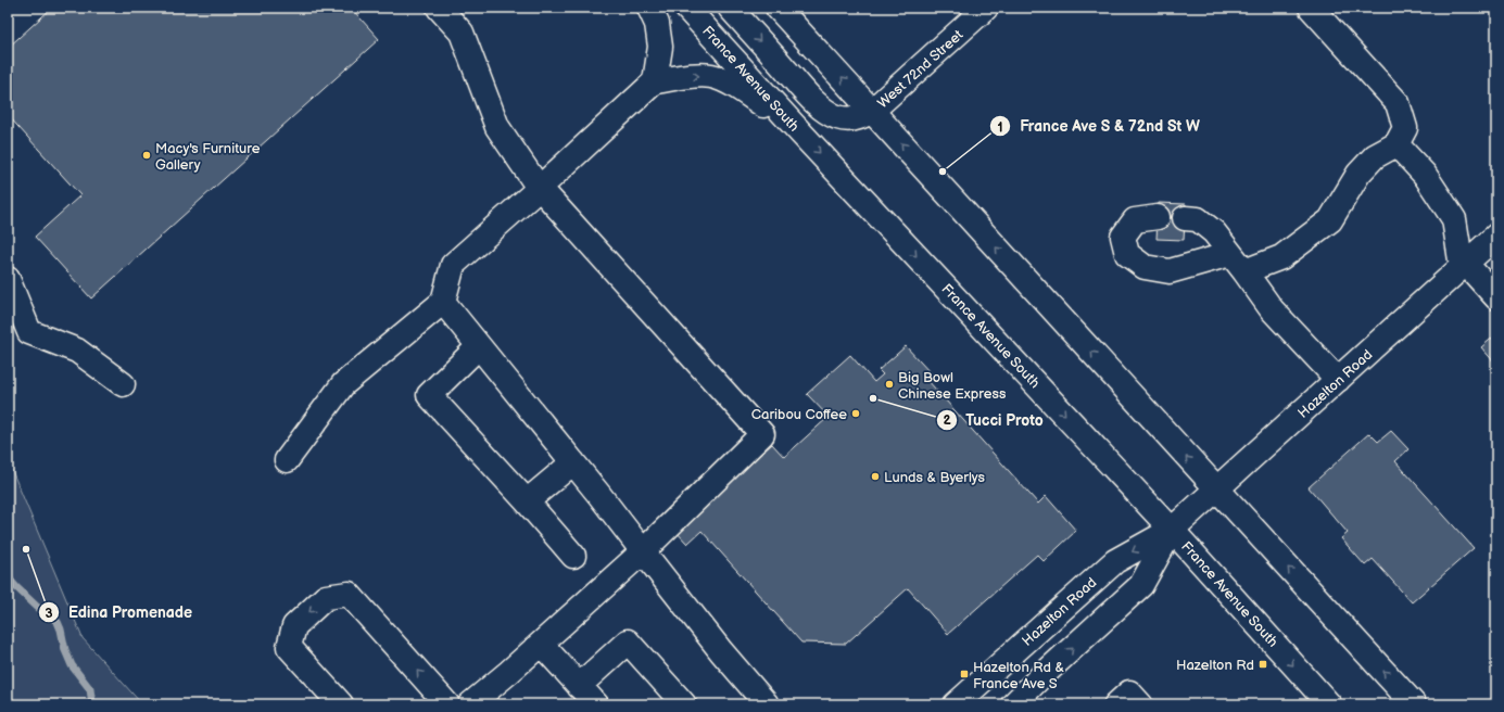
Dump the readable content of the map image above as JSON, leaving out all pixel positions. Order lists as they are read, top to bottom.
{
  "streets": {
    "main road": ["West 72nd Street", "France Avenue South", "Hazelton Road"]
  },
  "crossings": [
    ["France Avenue South", "Hazelton Road"]
  ],
  "places": {
    "other": [
      "Macy's Furniture Gallery",
      "France Ave S & 72nd St W",
      "Big Bowl Chinese Express",
      "Tucci Proto",
      "Caribou Coffee",
      "Lunds & Byerlys",
      "Edina Promenade"
    ],
    "transit": ["Hazelton Rd", "Hazelton Rd & France Ave S"]
  }
}
